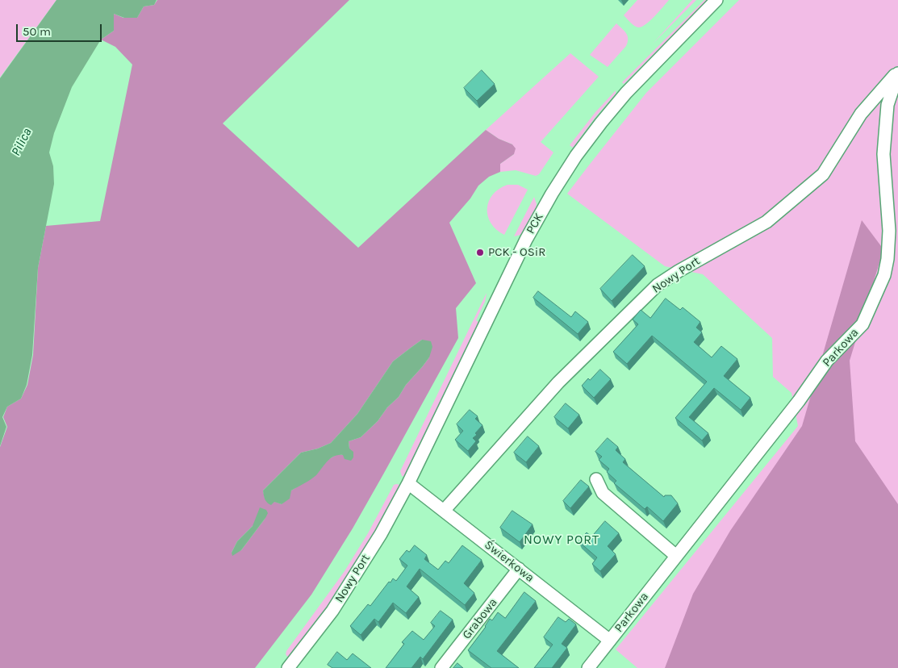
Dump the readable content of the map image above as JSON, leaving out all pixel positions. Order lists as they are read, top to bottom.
{
  "streets": {
    "street": [
      "PCK",
      "Nowy Port",
      "Parkowa",
      "Świerkowa",
      "Grabowa"
    ]
  },
  "crossings": [
    ["PCK", "Nowy Port"],
    ["PCK", "Świerkowa"],
    ["Nowy Port", "Parkowa"],
    ["Nowy Port", "Świerkowa"],
    ["Parkowa", "Świerkowa"],
    ["Świerkowa", "Grabowa"]
  ],
  "districts": ["NOWY PORT"],
  "water": ["Pilica"],
  "places": ["PCK - OSiR"],
  "scale_bar": "50 m"
}
